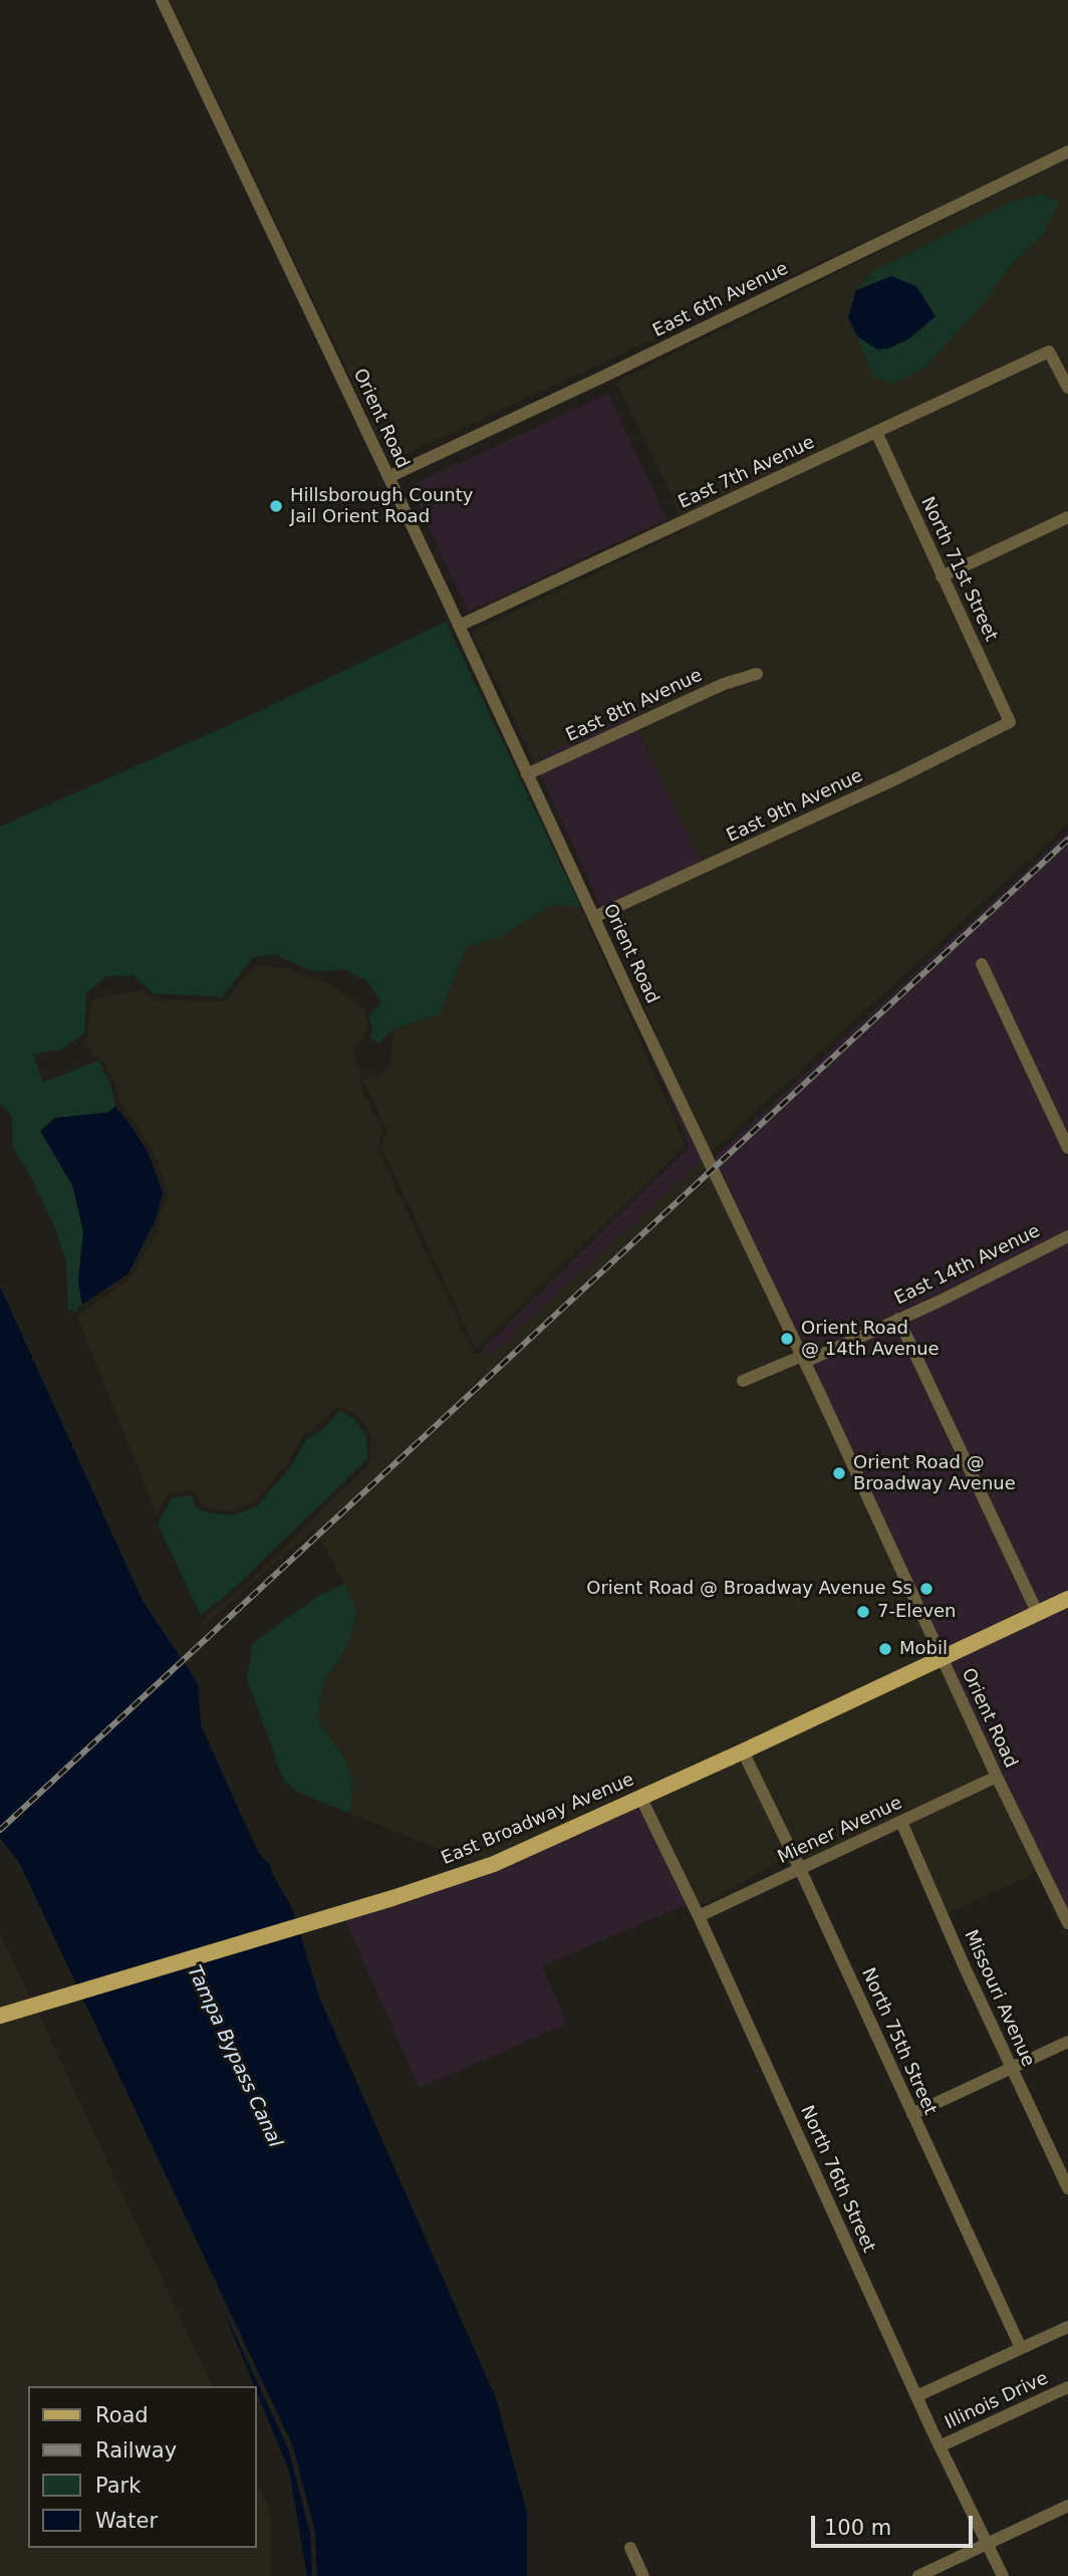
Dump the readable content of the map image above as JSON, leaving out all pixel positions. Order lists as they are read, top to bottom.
{
  "streets": {
    "main road": ["East Broadway Avenue"],
    "street": [
      "East 6th Avenue",
      "Orient Road",
      "East 7th Avenue",
      "North 71st Street",
      "East 8th Avenue",
      "East 9th Avenue",
      "East 14th Avenue",
      "Miener Avenue",
      "Missouri Avenue",
      "North 75th Street",
      "North 76th Street",
      "Illinois Drive"
    ]
  },
  "crossings": [
    ["East 6th Avenue", "Orient Road"],
    ["Orient Road", "East 7th Avenue"],
    ["Orient Road", "East 8th Avenue"],
    ["Orient Road", "East 9th Avenue"],
    ["Orient Road", "East 14th Avenue"],
    ["Orient Road", "East Broadway Avenue"],
    ["Orient Road", "Miener Avenue"],
    ["East 7th Avenue", "North 71st Street"],
    ["North 71st Street", "East 9th Avenue"],
    ["East Broadway Avenue", "North 75th Street"],
    ["East Broadway Avenue", "North 76th Street"],
    ["Miener Avenue", "Missouri Avenue"],
    ["Miener Avenue", "North 75th Street"],
    ["Miener Avenue", "North 76th Street"],
    ["North 76th Street", "Illinois Drive"]
  ],
  "water": ["Tampa Bypass Canal"],
  "places": [
    "Hillsborough County Jail Orient Road",
    "Orient Road @ 14th Avenue",
    "Orient Road @ Broadway Avenue",
    "Orient Road @ Broadway Avenue Ss",
    "7-Eleven",
    "Mobil"
  ],
  "legend": [
    "Road",
    "Railway",
    "Park",
    "Water"
  ],
  "scale_bar": "100 m"
}
